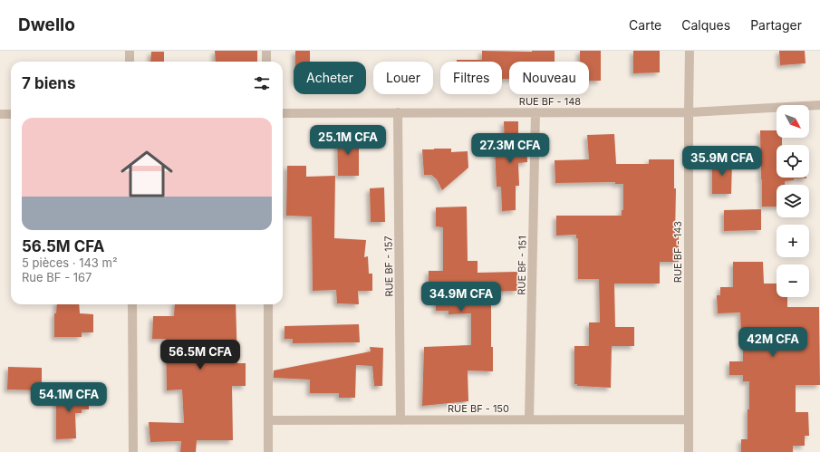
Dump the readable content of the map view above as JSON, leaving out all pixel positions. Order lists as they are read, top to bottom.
{
  "streets": {
    "street": [
      "RUE BF - 148",
      "RUE BF - 143",
      "RUE BF - 151",
      "RUE BF - 157",
      "RUE BF - 150"
    ]
  },
  "crossings": [
    ["RUE BF - 148", "RUE BF - 143"],
    ["RUE BF - 148", "RUE BF - 151"],
    ["RUE BF - 148", "RUE BF - 157"],
    ["RUE BF - 143", "RUE BF - 150"],
    ["RUE BF - 151", "RUE BF - 150"],
    ["RUE BF - 157", "RUE BF - 150"]
  ],
  "north": "bottom right",
  "page": {
    "header": "Dwello",
    "nav": ["Carte", "Calques", "Partager"],
    "chip": [
      "Acheter",
      "Louer",
      "Filtres",
      "Nouveau"
    ],
    "heading": "7 biens",
    "map_buttons": ["+", "−"],
    "list": [
      {
        "name": "56.5M CFA",
        "note": "5 pièces · 143 m² · Rue BF - 167"
      }
    ],
    "price": [
      "25.1M CFA",
      "27.3M CFA",
      "35.9M CFA",
      "34.9M CFA",
      "42M CFA",
      "56.5M CFA",
      "54.1M CFA"
    ]
  }
}
